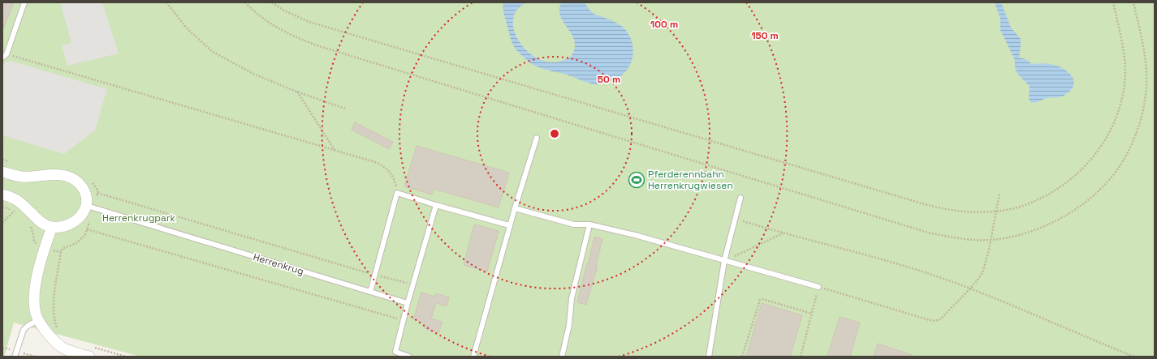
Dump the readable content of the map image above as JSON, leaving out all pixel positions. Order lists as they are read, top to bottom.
{
  "streets": {
    "lane": ["Herrenkrug"]
  },
  "parks": ["Herrenkrugpark"],
  "places": {
    "sports": ["Pferderennbahn Herrenkrugwiesen"]
  },
  "rings": ["100 m", "150 m", "50 m"]
}
